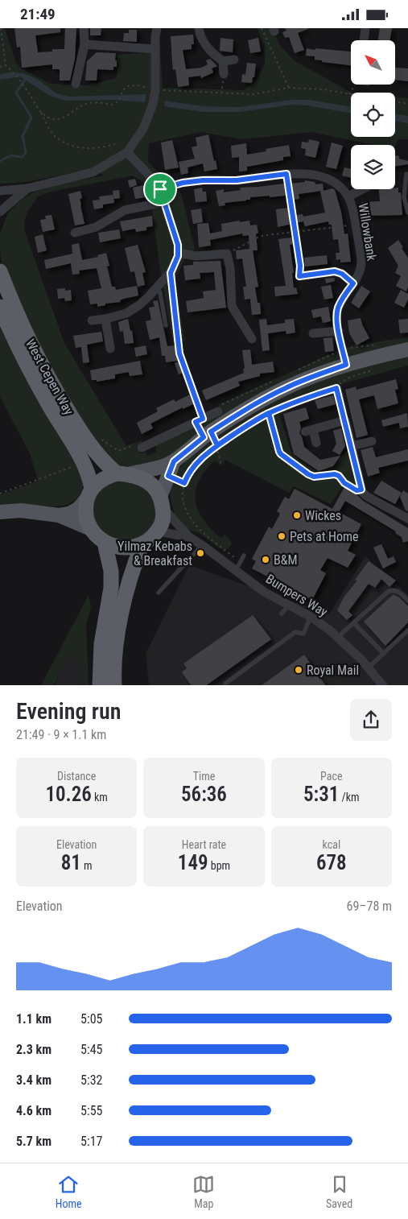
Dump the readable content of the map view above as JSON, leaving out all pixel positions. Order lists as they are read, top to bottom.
{
  "streets": {
    "highway": ["West Cepen Way"],
    "street": ["Willowbank", "Bumpers Way"]
  },
  "crossings": [
    ["West Cepen Way", "Bumpers Way"]
  ],
  "places": [
    "Wickes",
    "Pets at Home",
    "Yilmaz Kebabs & Breakfast",
    "B&M",
    "Royal Mail"
  ],
  "north": "top left",
  "page": {
    "status": "21:49",
    "heading": ["Evening run", "21:49 · 9 × 1.1 km"],
    "stats": [
      ["Distance", "10.26 km"],
      ["Time", "56:36"],
      ["Pace", "5:31 /km"],
      ["Elevation", "81 m"],
      ["Heart rate", "149 bpm"],
      ["kcal", "678"]
    ],
    "chart": ["Elevation", "69–78 m"],
    "list": [
      {
        "name": "1.1 km",
        "note": "5:05"
      },
      {
        "name": "2.3 km",
        "note": "5:45"
      },
      {
        "name": "3.4 km",
        "note": "5:32"
      },
      {
        "name": "4.6 km",
        "note": "5:55"
      },
      {
        "name": "5.7 km",
        "note": "5:17"
      }
    ],
    "tabs": ["Home", "Map", "Saved"]
  }
}
